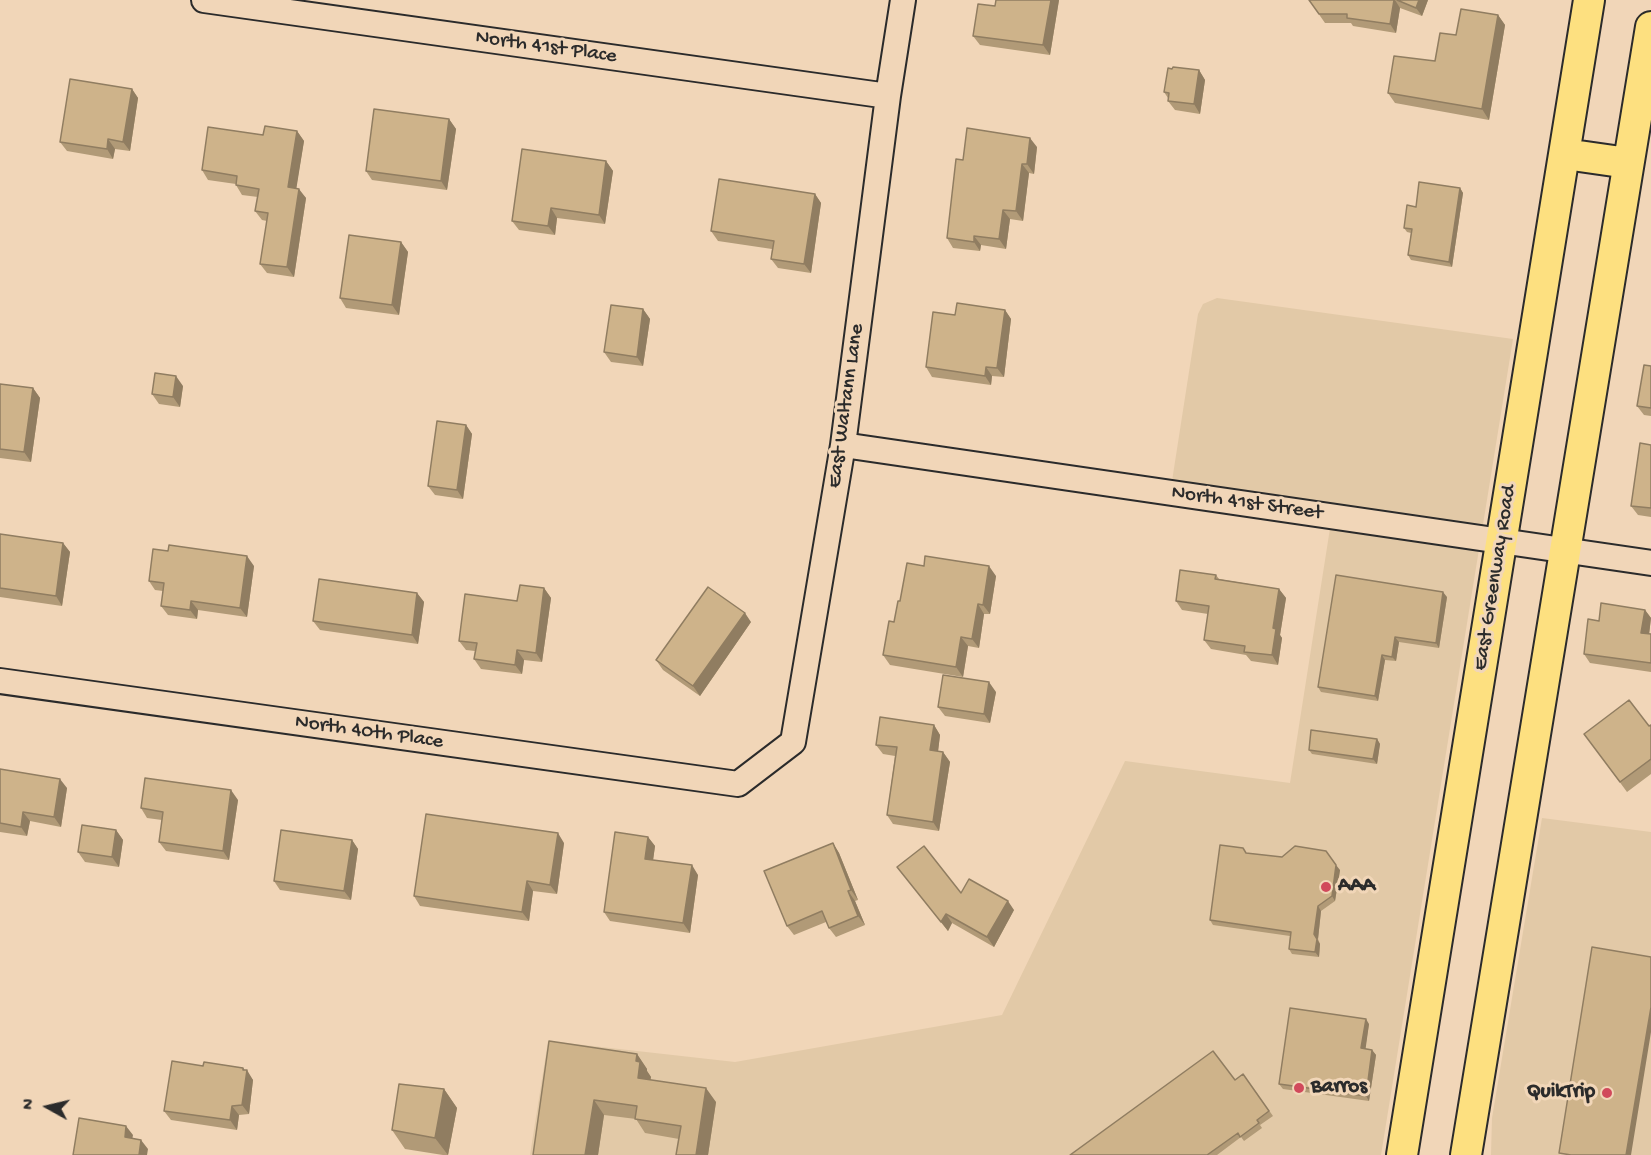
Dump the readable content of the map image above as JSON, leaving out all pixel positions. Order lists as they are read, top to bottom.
{
  "streets": {
    "main road": ["East Greenway Road"],
    "street": [
      "North 41st Place",
      "East Waltann Lane",
      "North 41st Street",
      "North 40th Place"
    ]
  },
  "crossings": [
    ["North 41st Place", "East Waltann Lane"],
    ["East Waltann Lane", "North 41st Street"],
    ["East Waltann Lane", "North 40th Place"],
    ["North 41st Street", "East Greenway Road"]
  ],
  "places": ["AAA", "Barros", "QuikTrip"],
  "north": "left"
}
